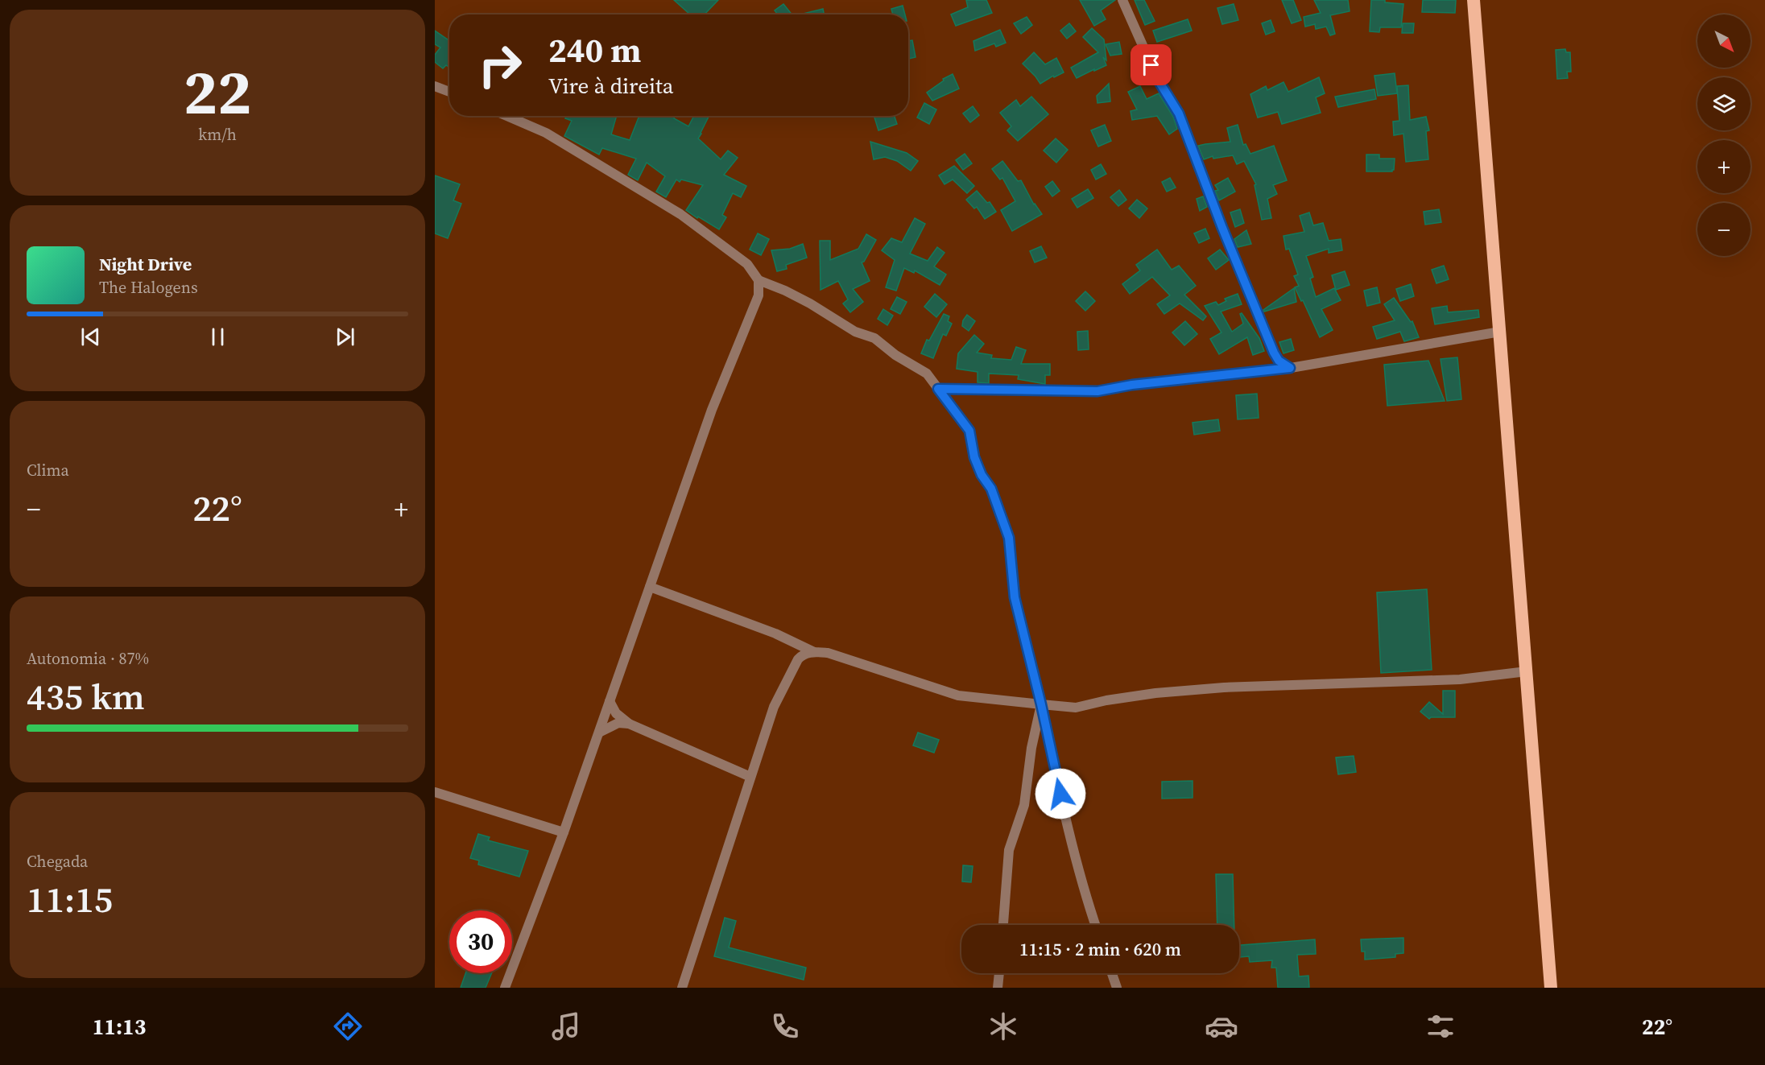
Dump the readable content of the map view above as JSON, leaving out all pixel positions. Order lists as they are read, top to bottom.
{
  "north": "bottom right",
  "page": {
    "tile": [
      ["22", "km/h"],
      "Clima",
      ["Autonomia · 87%", "435 km"],
      ["Chegada", "11:15"]
    ],
    "map_buttons": ["+", "−"],
    "turn": ["240 m", "Vire à direita"],
    "song": ["Night Drive", "The Halogens"],
    "heat": ["−", "22°", "+"],
    "limit": "30",
    "trip": "11:15 · 2 min · 620 m",
    "tabs": ["11:13", "22°"]
  }
}
